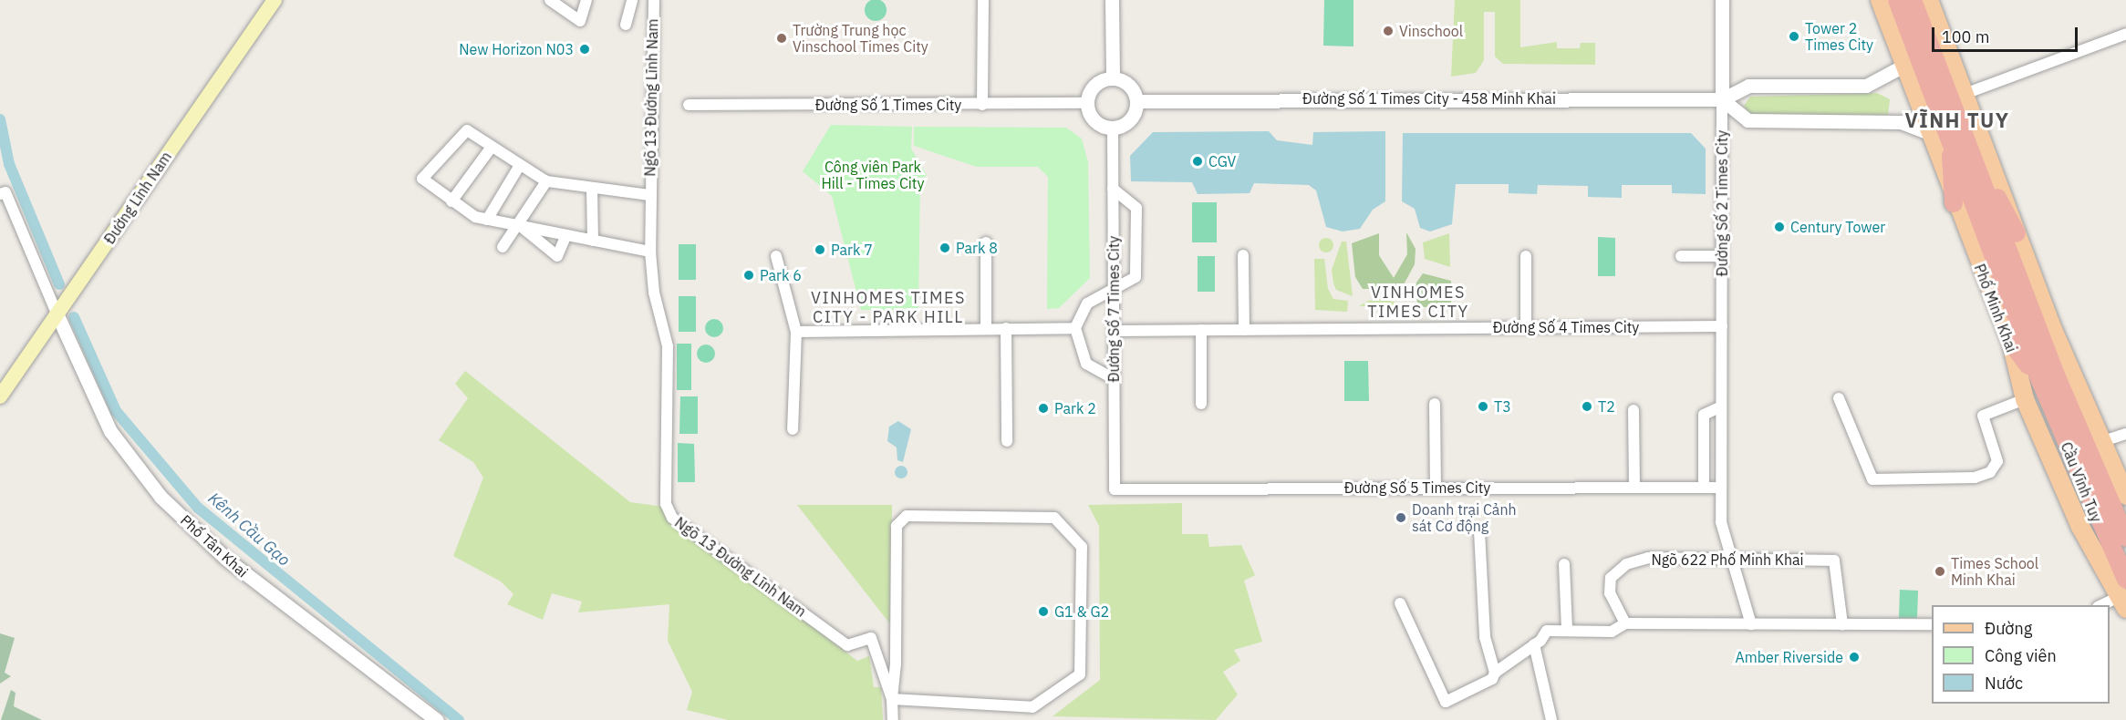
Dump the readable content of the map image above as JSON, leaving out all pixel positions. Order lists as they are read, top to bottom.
{
  "streets": {
    "highway": ["Cầu Vĩnh Tuy"],
    "main road": ["Đường Lĩnh Nam", "Phố Minh Khai"],
    "street": [
      "Ngõ 13 Đường Lĩnh Nam",
      "Đường Số 1 Times City - 458 Minh Khai",
      "Đường Số 1 Times City",
      "Đường Số 2 Times City",
      "Đường Số 7 Times City",
      "Đường Số 4 Times City",
      "Đường Số 5 Times City",
      "Phố Tân Khai",
      "Ngõ 622 Phố Minh Khai"
    ]
  },
  "crossings": [
    ["Đường Số 1 Times City - 458 Minh Khai", "Đường Số 1 Times City"],
    ["Đường Số 1 Times City - 458 Minh Khai", "Đường Số 2 Times City"],
    ["Đường Số 1 Times City - 458 Minh Khai", "Phố Minh Khai"],
    ["Đường Số 1 Times City - 458 Minh Khai", "Đường Số 7 Times City"],
    ["Đường Số 1 Times City", "Đường Số 7 Times City"],
    ["Đường Lĩnh Nam", "Phố Tân Khai"],
    ["Đường Số 2 Times City", "Đường Số 4 Times City"],
    ["Đường Số 2 Times City", "Đường Số 5 Times City"],
    ["Đường Số 2 Times City", "Ngõ 622 Phố Minh Khai"],
    ["Đường Số 7 Times City", "Đường Số 4 Times City"],
    ["Đường Số 7 Times City", "Đường Số 5 Times City"]
  ],
  "districts": ["VĨNH TUY", "VINHOMES TIMES CITY", "VINHOMES TIMES CITY - PARK HILL"],
  "water": ["Kênh Cầu Gạo"],
  "parks": ["Công viên Park Hill - Times City"],
  "places": [
    "Vinschool",
    "Tower 2 Times City",
    "Trường Trung học Vinschool Times City",
    "New Horizon N03",
    "CGV",
    "Century Tower",
    "Park 8",
    "Park 7",
    "Park 6",
    "T3",
    "T2",
    "Park 2",
    "Doanh trại Cảnh sát Cơ động",
    "Times School Minh Khai",
    "G1 & G2",
    "Amber Riverside"
  ],
  "legend": ["Đường", "Công viên", "Nước"],
  "scale_bar": "100 m"
}
